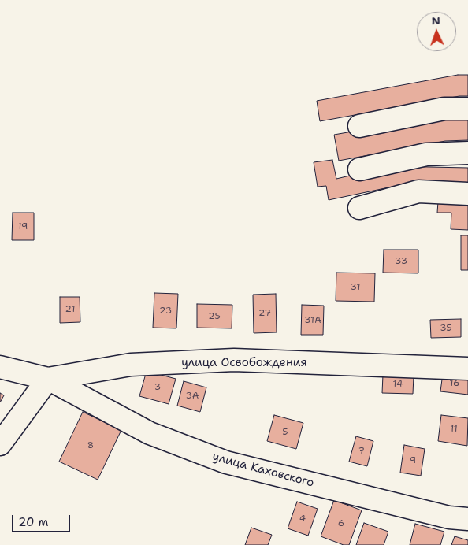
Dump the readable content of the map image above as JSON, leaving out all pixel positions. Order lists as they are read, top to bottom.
{
  "streets": {
    "street": ["улица Освобождения", "улица Каховского"]
  },
  "crossings": [
    ["улица Освобождения", "улица Каховского"]
  ],
  "house_numbers": [
    "19",
    "33",
    "31",
    "21",
    "23",
    "27",
    "25",
    "31А",
    "35",
    "16",
    "14",
    "3",
    "3А",
    "11",
    "5",
    "8",
    "7",
    "9",
    "4",
    "6"
  ],
  "scale_bar": "20 m",
  "north": "top"
}
